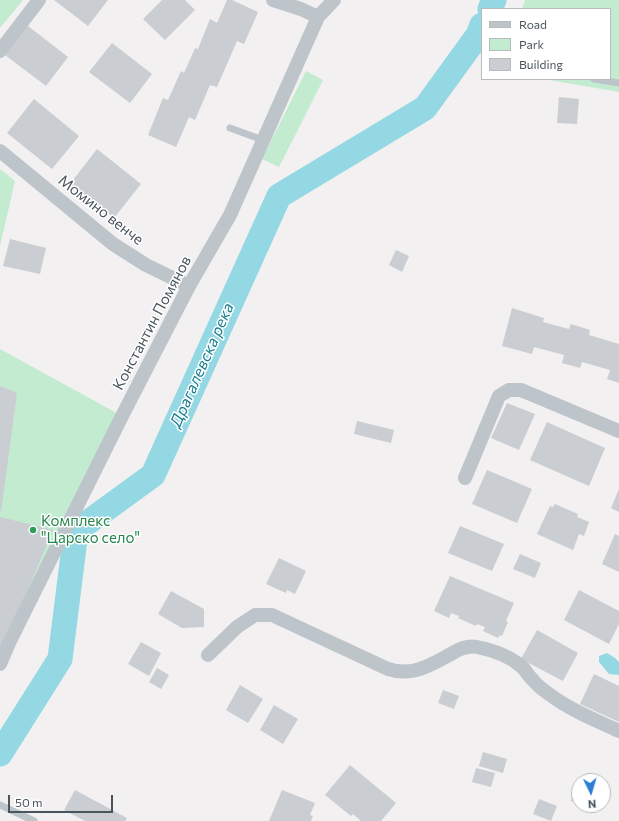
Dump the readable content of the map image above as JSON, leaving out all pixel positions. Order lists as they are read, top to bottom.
{
  "streets": {
    "street": ["Момино венче", "Константин Помянов"]
  },
  "crossings": [
    ["Момино венче", "Константин Помянов"]
  ],
  "water": ["Драгалевска река"],
  "places": ["Комплекс \"Царско село\""],
  "legend": ["Road", "Park", "Building"],
  "scale_bar": "50 m",
  "north": "bottom"
}
